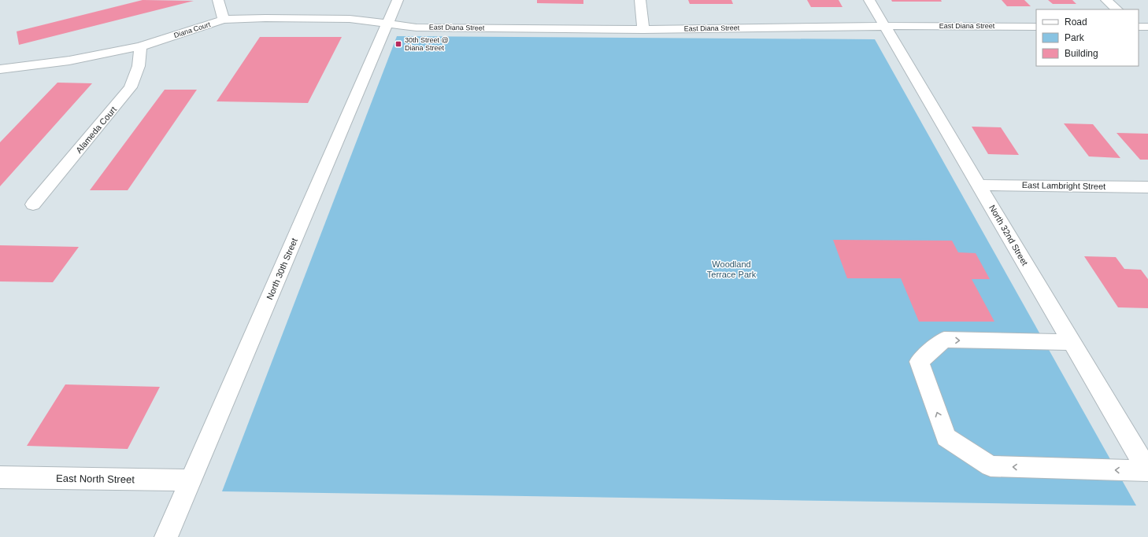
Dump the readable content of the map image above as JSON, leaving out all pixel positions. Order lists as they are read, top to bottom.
{
  "streets": {
    "street": [
      "East Diana Street",
      "Diana Court",
      "Alameda Court",
      "East Lambright Street",
      "North 32nd Street",
      "North 30th Street",
      "East North Street"
    ]
  },
  "crossings": [
    ["East Diana Street", "Diana Court"],
    ["East Diana Street", "North 32nd Street"],
    ["East Diana Street", "North 30th Street"],
    ["Diana Court", "Alameda Court"],
    ["Diana Court", "North 30th Street"],
    ["East Lambright Street", "North 32nd Street"],
    ["North 30th Street", "East North Street"]
  ],
  "parks": ["Woodland Terrace Park"],
  "places": {
    "transit": ["30th Street @ Diana Street"]
  },
  "legend": ["Road", "Park", "Building"]
}
